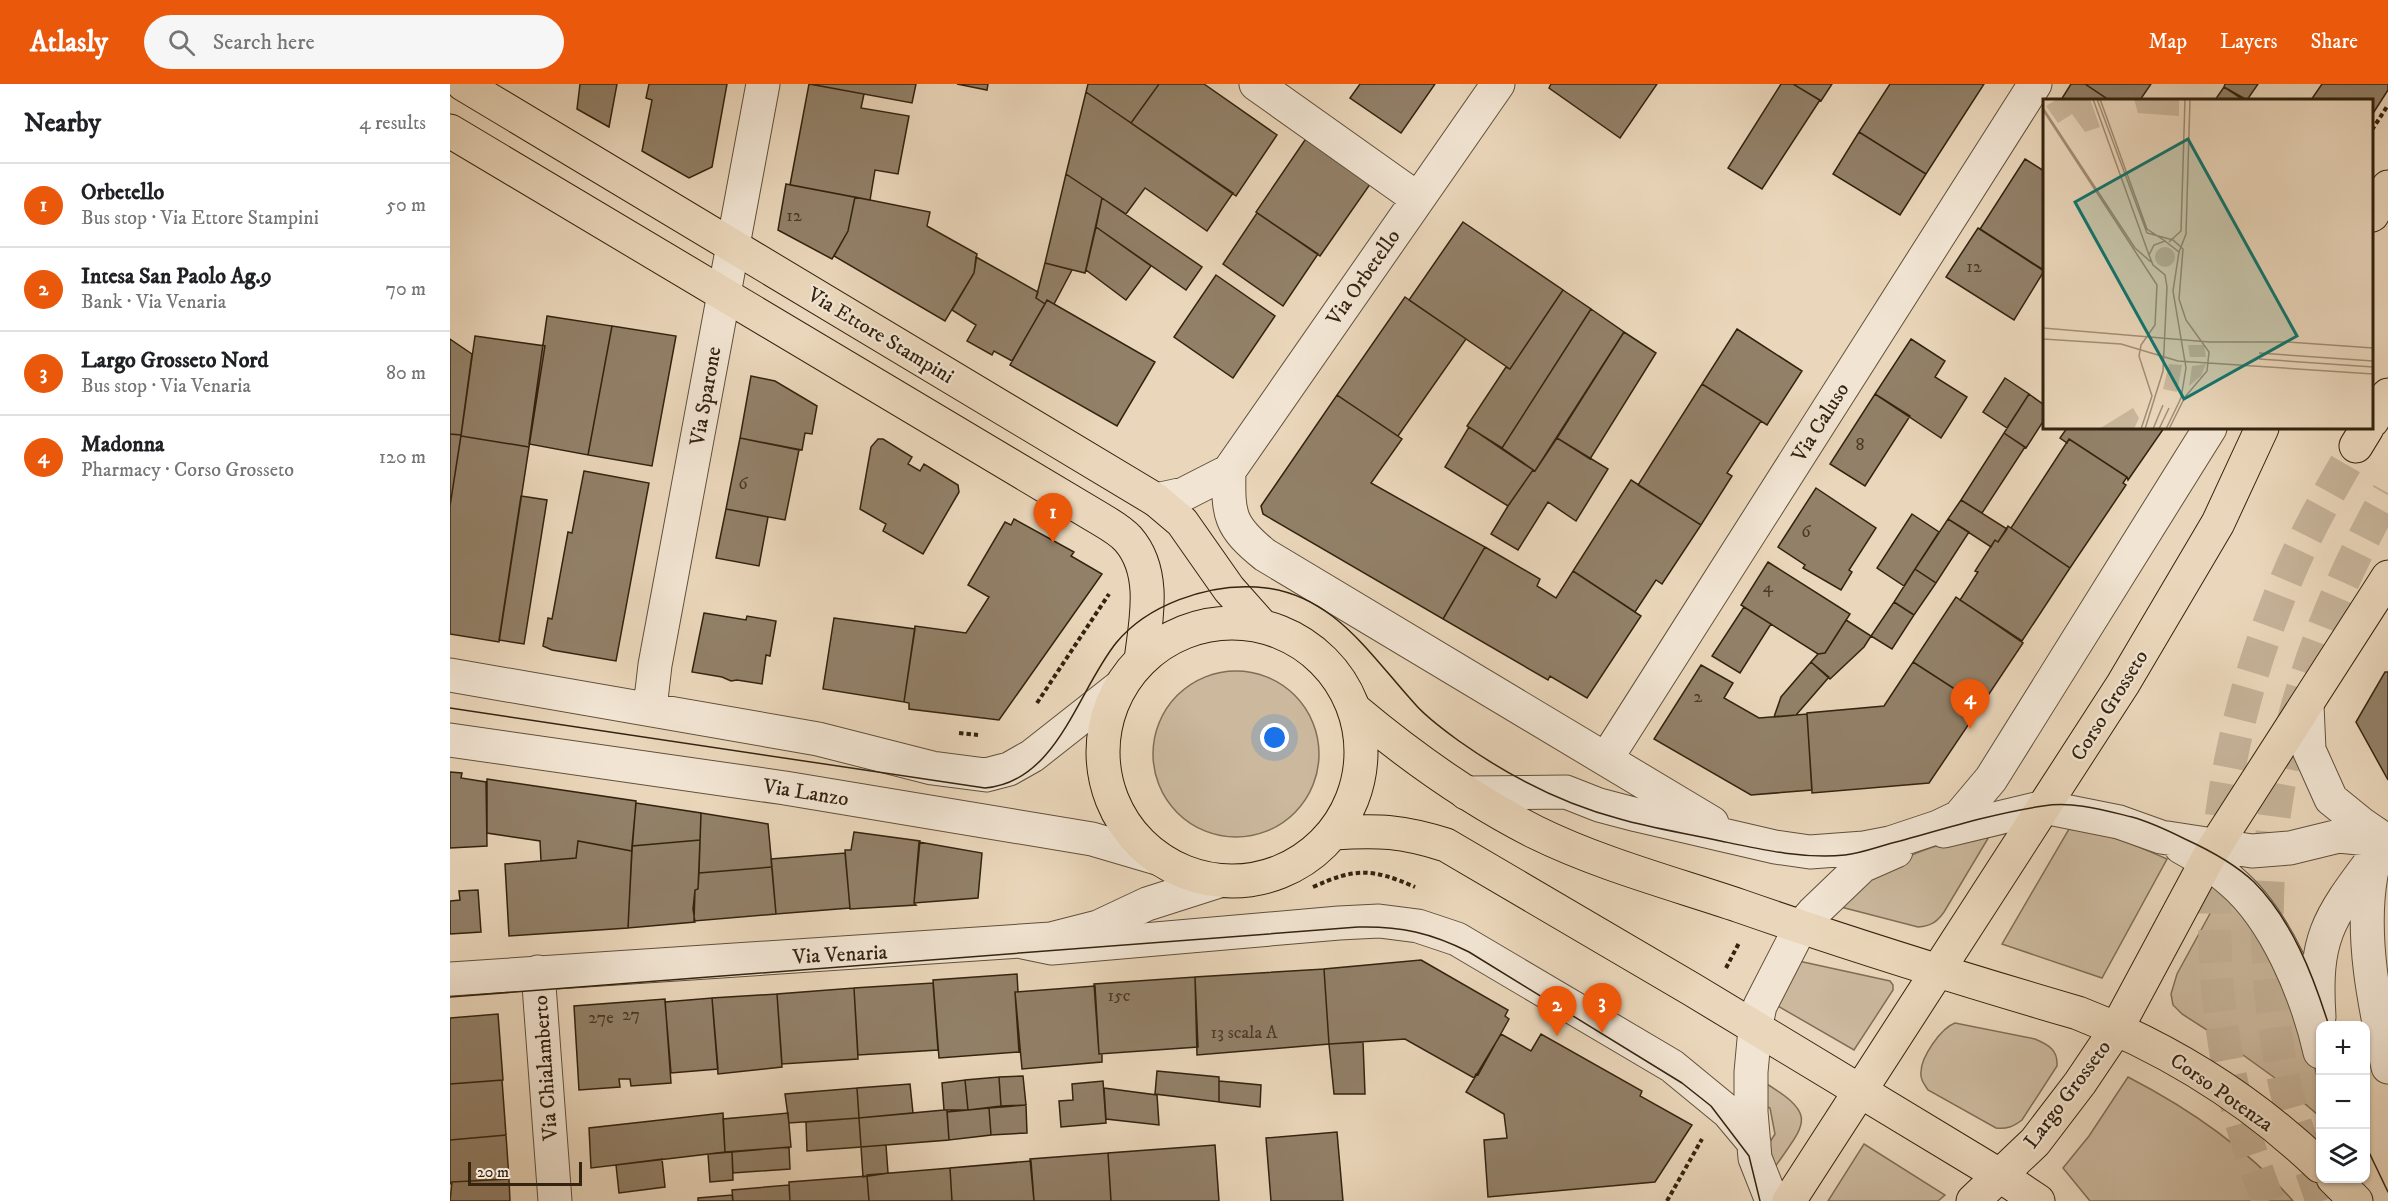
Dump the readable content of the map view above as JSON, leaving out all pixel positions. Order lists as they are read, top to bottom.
{
  "streets": {
    "main road": [
      "Via Ettore Stampini",
      "Corso Grosseto",
      "Corso Potenza",
      "Largo Grosseto"
    ],
    "street": [
      "Via Orbetello",
      "Via Sparone",
      "Via Caluso",
      "Via Lanzo",
      "Via Venaria",
      "Via Chialamberto"
    ]
  },
  "crossings": [
    ["Via Orbetello", "Via Ettore Stampini"],
    ["Via Ettore Stampini", "Via Sparone"],
    ["Corso Grosseto", "Largo Grosseto"],
    ["Via Venaria", "Via Chialamberto"],
    ["Corso Potenza", "Largo Grosseto"]
  ],
  "house_numbers": [
    "12",
    "12",
    "8",
    "6",
    "6",
    "4",
    "2",
    "15c",
    "27",
    "27e",
    "13 scala A"
  ],
  "scale_bar": "20 m",
  "page": {
    "header": "Atlasly",
    "search": "Search here",
    "nav": ["Map", "Layers", "Share"],
    "heading": ["Nearby", "4 results"],
    "list": [
      {
        "mark": "1",
        "name": "Orbetello",
        "note": "Bus stop · Via Ettore Stampini",
        "value": "50 m"
      },
      {
        "mark": "2",
        "name": "Intesa San Paolo Ag.9",
        "note": "Bank · Via Venaria",
        "value": "70 m"
      },
      {
        "mark": "3",
        "name": "Largo Grosseto Nord",
        "note": "Bus stop · Via Venaria",
        "value": "80 m"
      },
      {
        "mark": "4",
        "name": "Madonna",
        "note": "Pharmacy · Corso Grosseto",
        "value": "120 m"
      }
    ],
    "pins": [
      "1",
      "4",
      "3",
      "2"
    ],
    "map_buttons": ["+", "−"],
    "scale": "20 m"
  }
}
